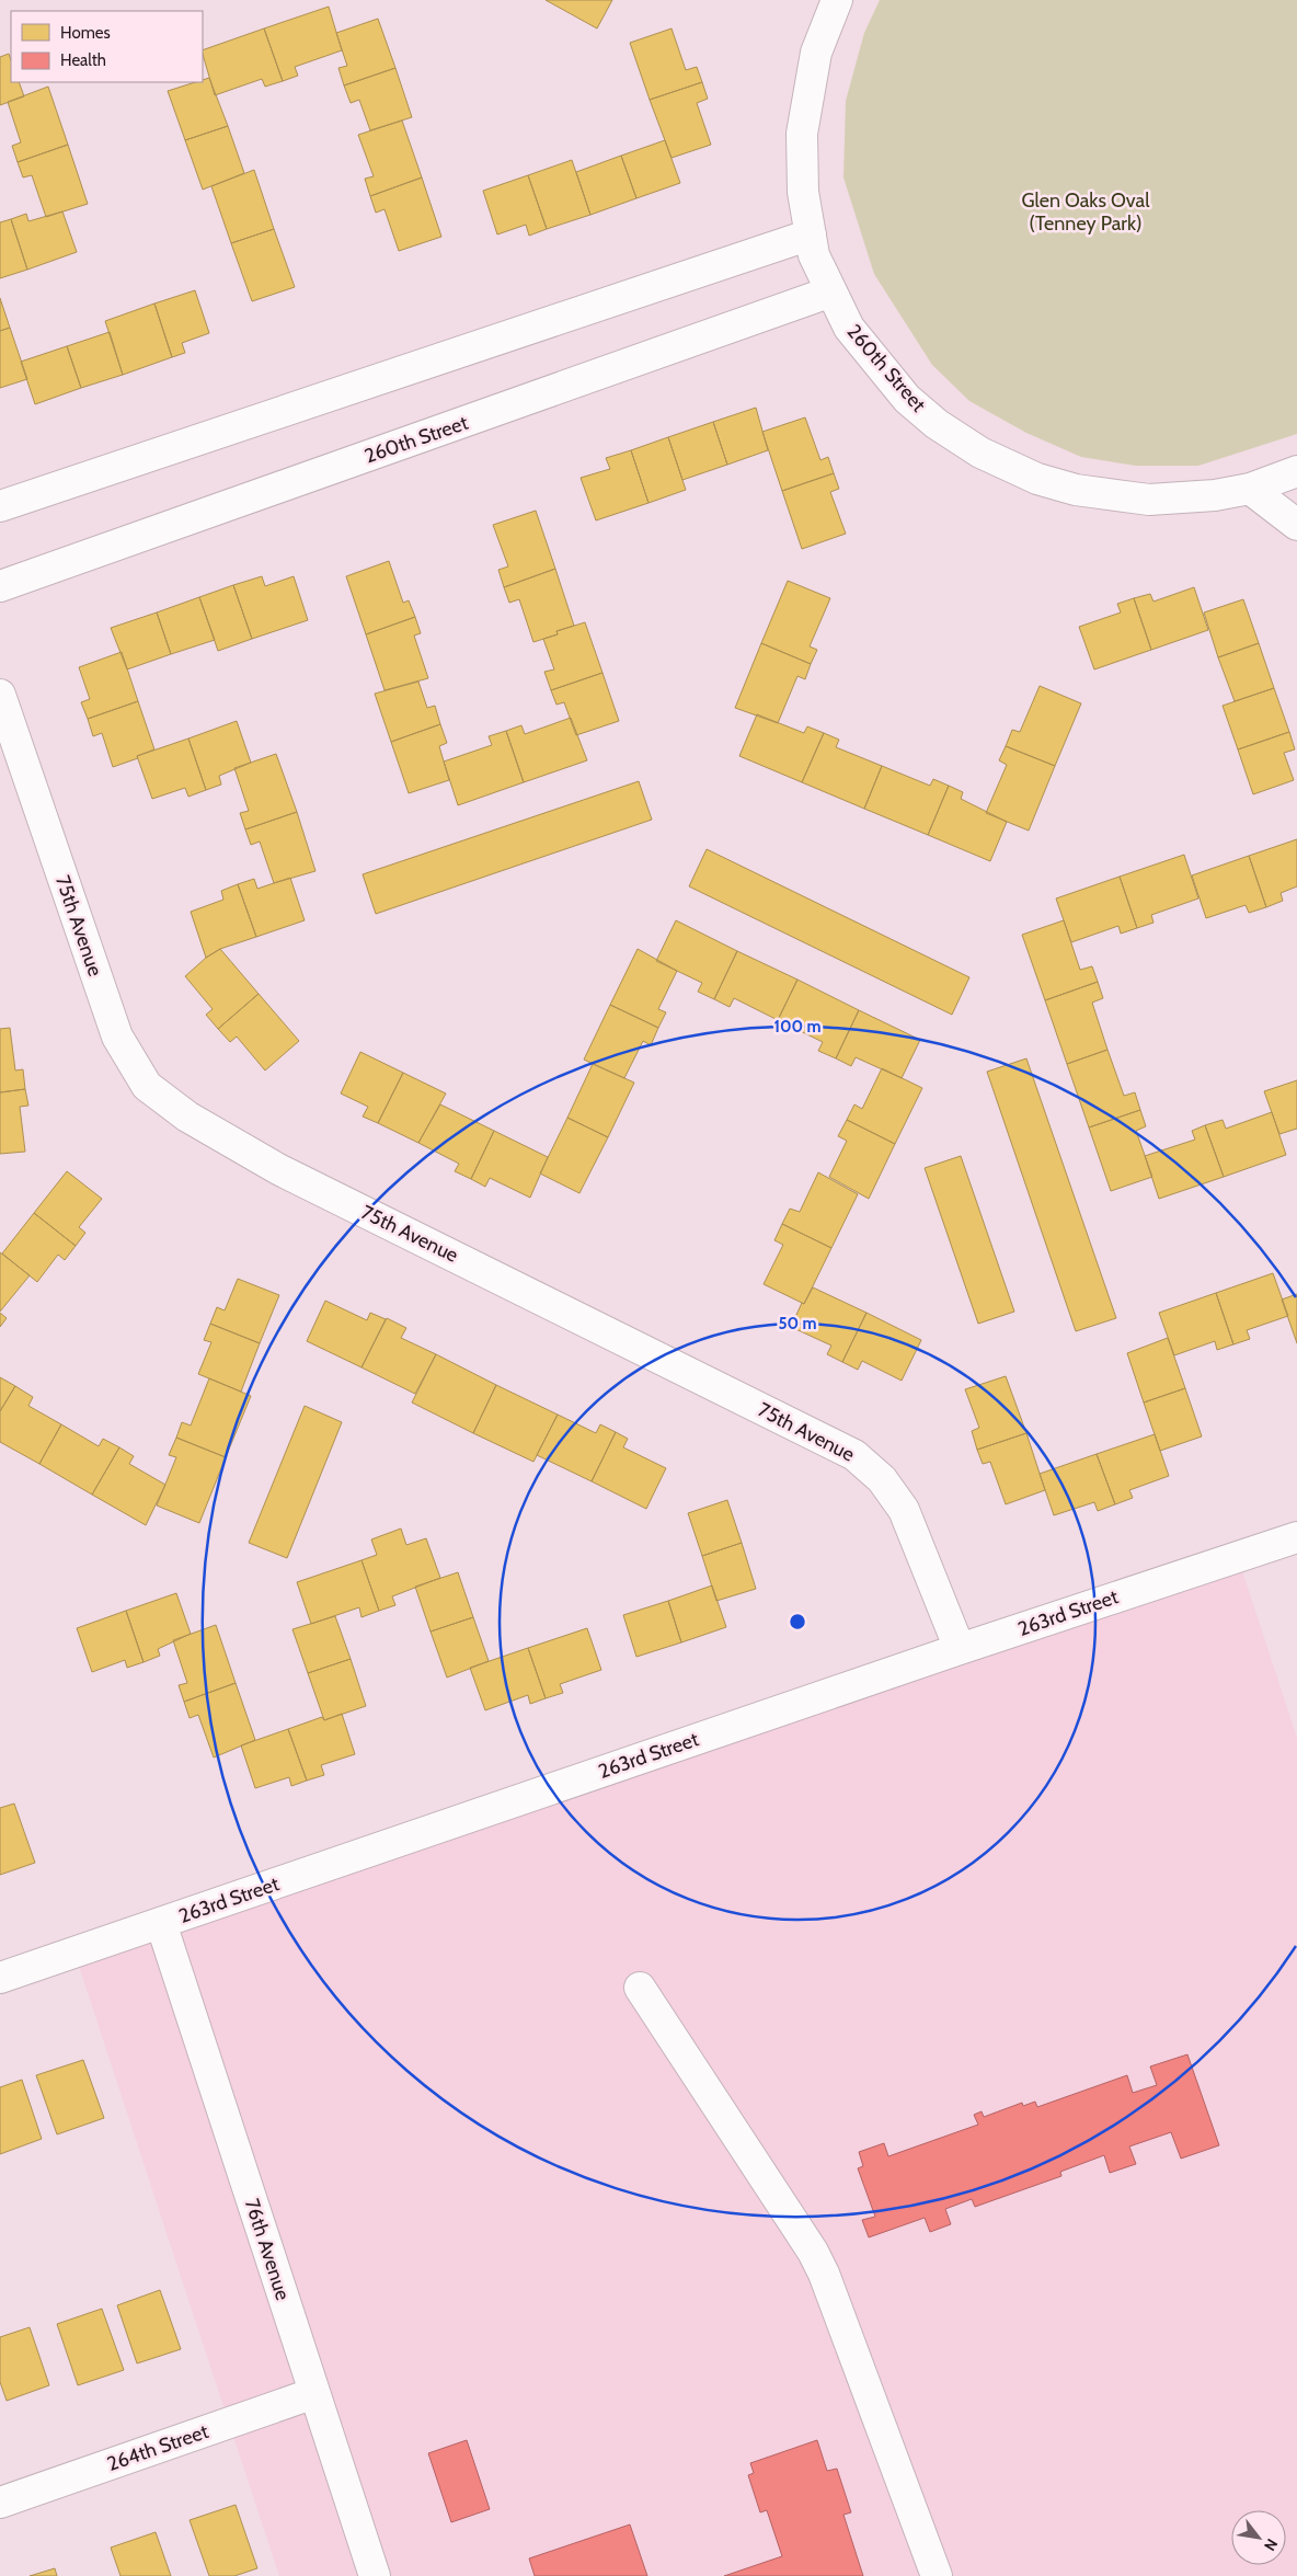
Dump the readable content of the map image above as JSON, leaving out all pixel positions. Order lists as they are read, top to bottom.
{
  "streets": {
    "street": [
      "260th Street",
      "75th Avenue",
      "263rd Street",
      "76th Avenue",
      "264th Street"
    ]
  },
  "crossings": [
    ["75th Avenue", "263rd Street"],
    ["263rd Street", "76th Avenue"],
    ["76th Avenue", "264th Street"]
  ],
  "parks": ["Glen Oaks Oval (Tenney Park)"],
  "legend": ["Homes", "Health"],
  "north": "bottom right",
  "rings": ["100 m", "50 m"]
}
